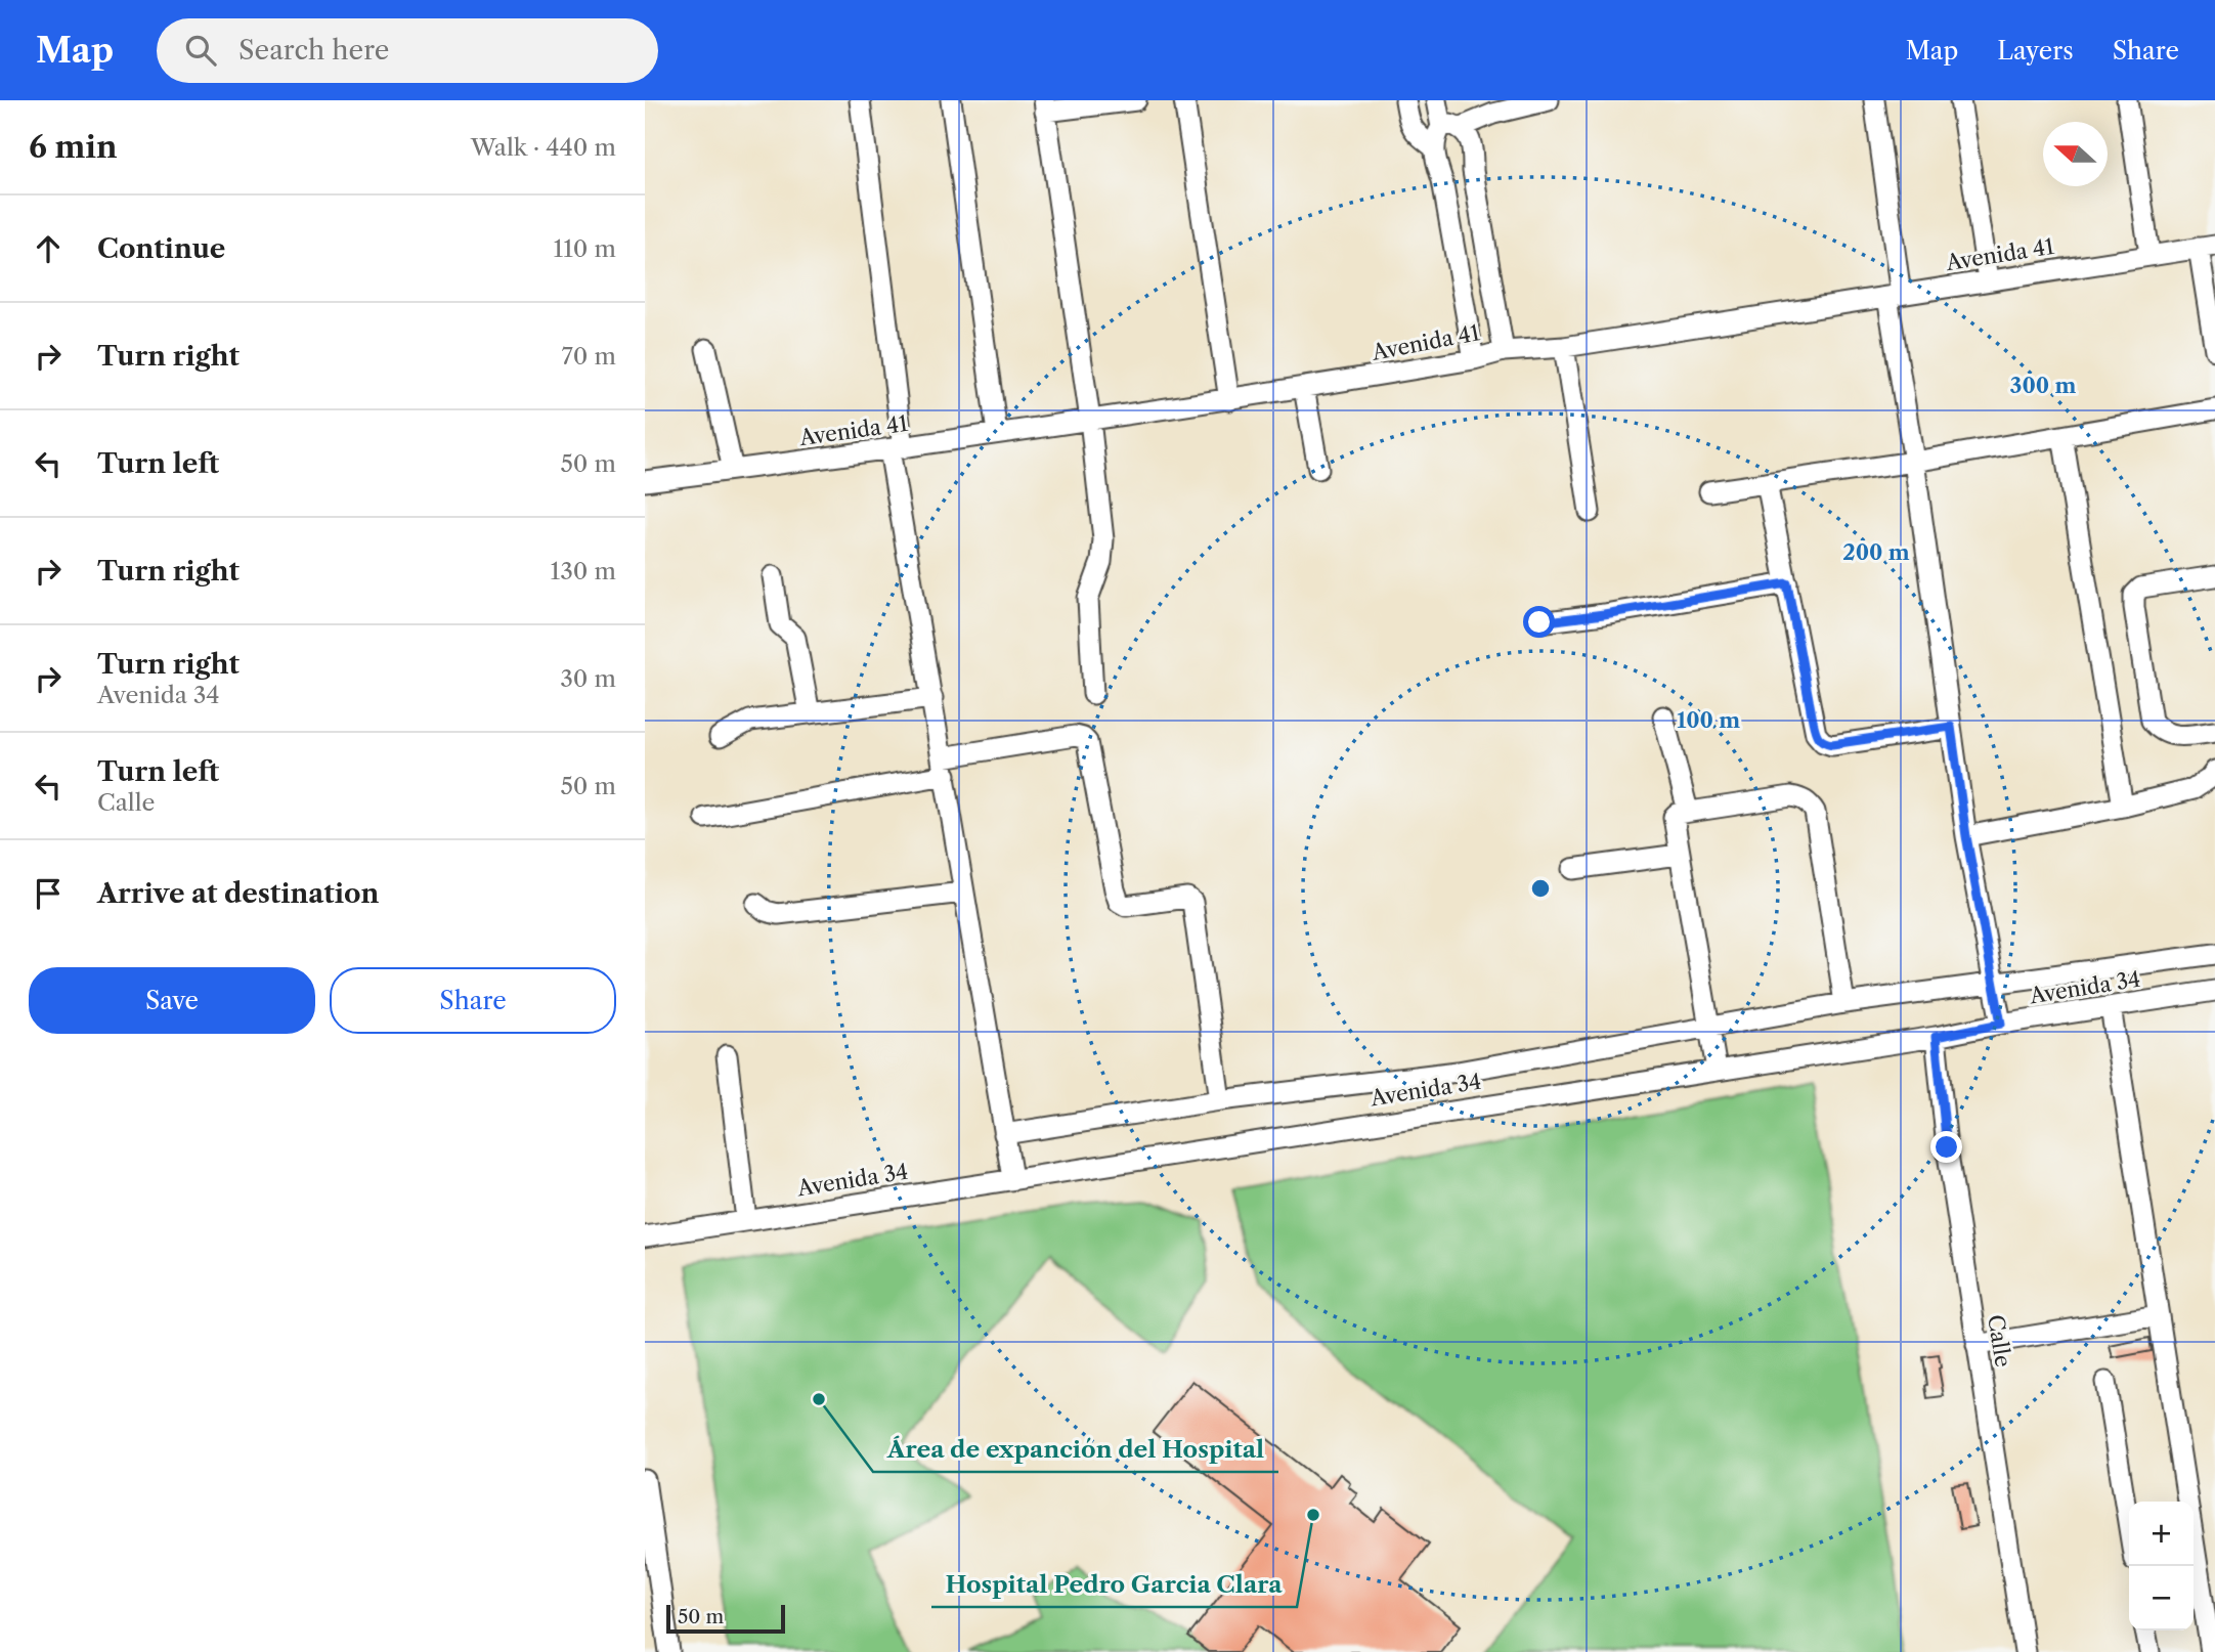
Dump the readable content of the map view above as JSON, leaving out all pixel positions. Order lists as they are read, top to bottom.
{
  "streets": {
    "street": ["Avenida 41", "Avenida 34", "Calle"]
  },
  "crossings": [
    ["Avenida 34", "Calle"]
  ],
  "places": ["Área de expanción del Hospital", "Hospital Pedro Garcia Clara"],
  "scale_bar": "50 m",
  "north": "left",
  "page": {
    "header": "Map",
    "search": "Search here",
    "nav": ["Map", "Layers", "Share"],
    "heading": ["6 min", "Walk · 440 m"],
    "list": [
      ["Continue", "110 m"],
      ["Turn right", "70 m"],
      ["Turn left", "50 m"],
      ["Turn right", "130 m"],
      ["Turn right", "Avenida 34", "30 m"],
      ["Turn left", "Calle", "50 m"],
      "Arrive at destination"
    ],
    "buttons": ["Save", "Share"],
    "map_buttons": ["+", "−"],
    "scale": "50 m"
  },
  "rings": ["300 m", "200 m", "100 m"]
}
